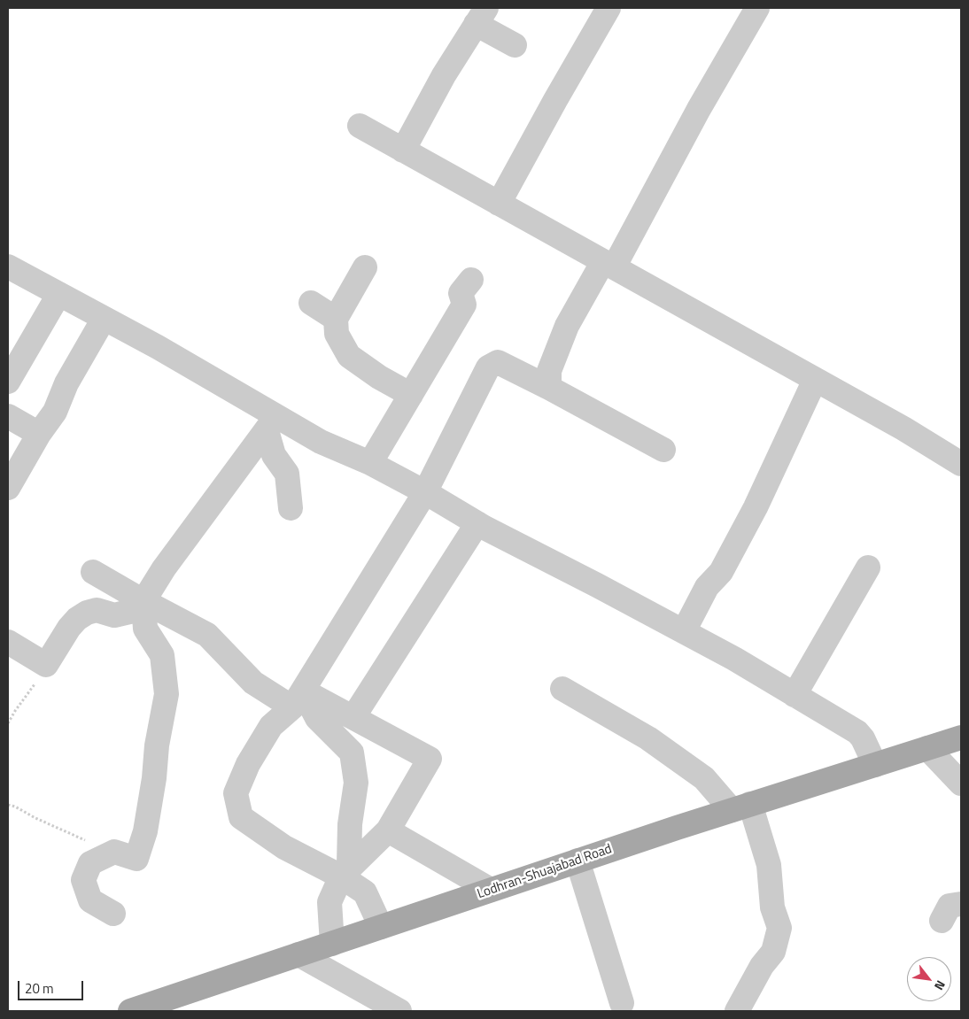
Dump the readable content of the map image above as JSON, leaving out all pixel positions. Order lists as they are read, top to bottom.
{
  "streets": {
    "main road": ["Lodhran-Shuajabad Road"]
  },
  "scale_bar": "20 m",
  "north": "bottom right"
}
